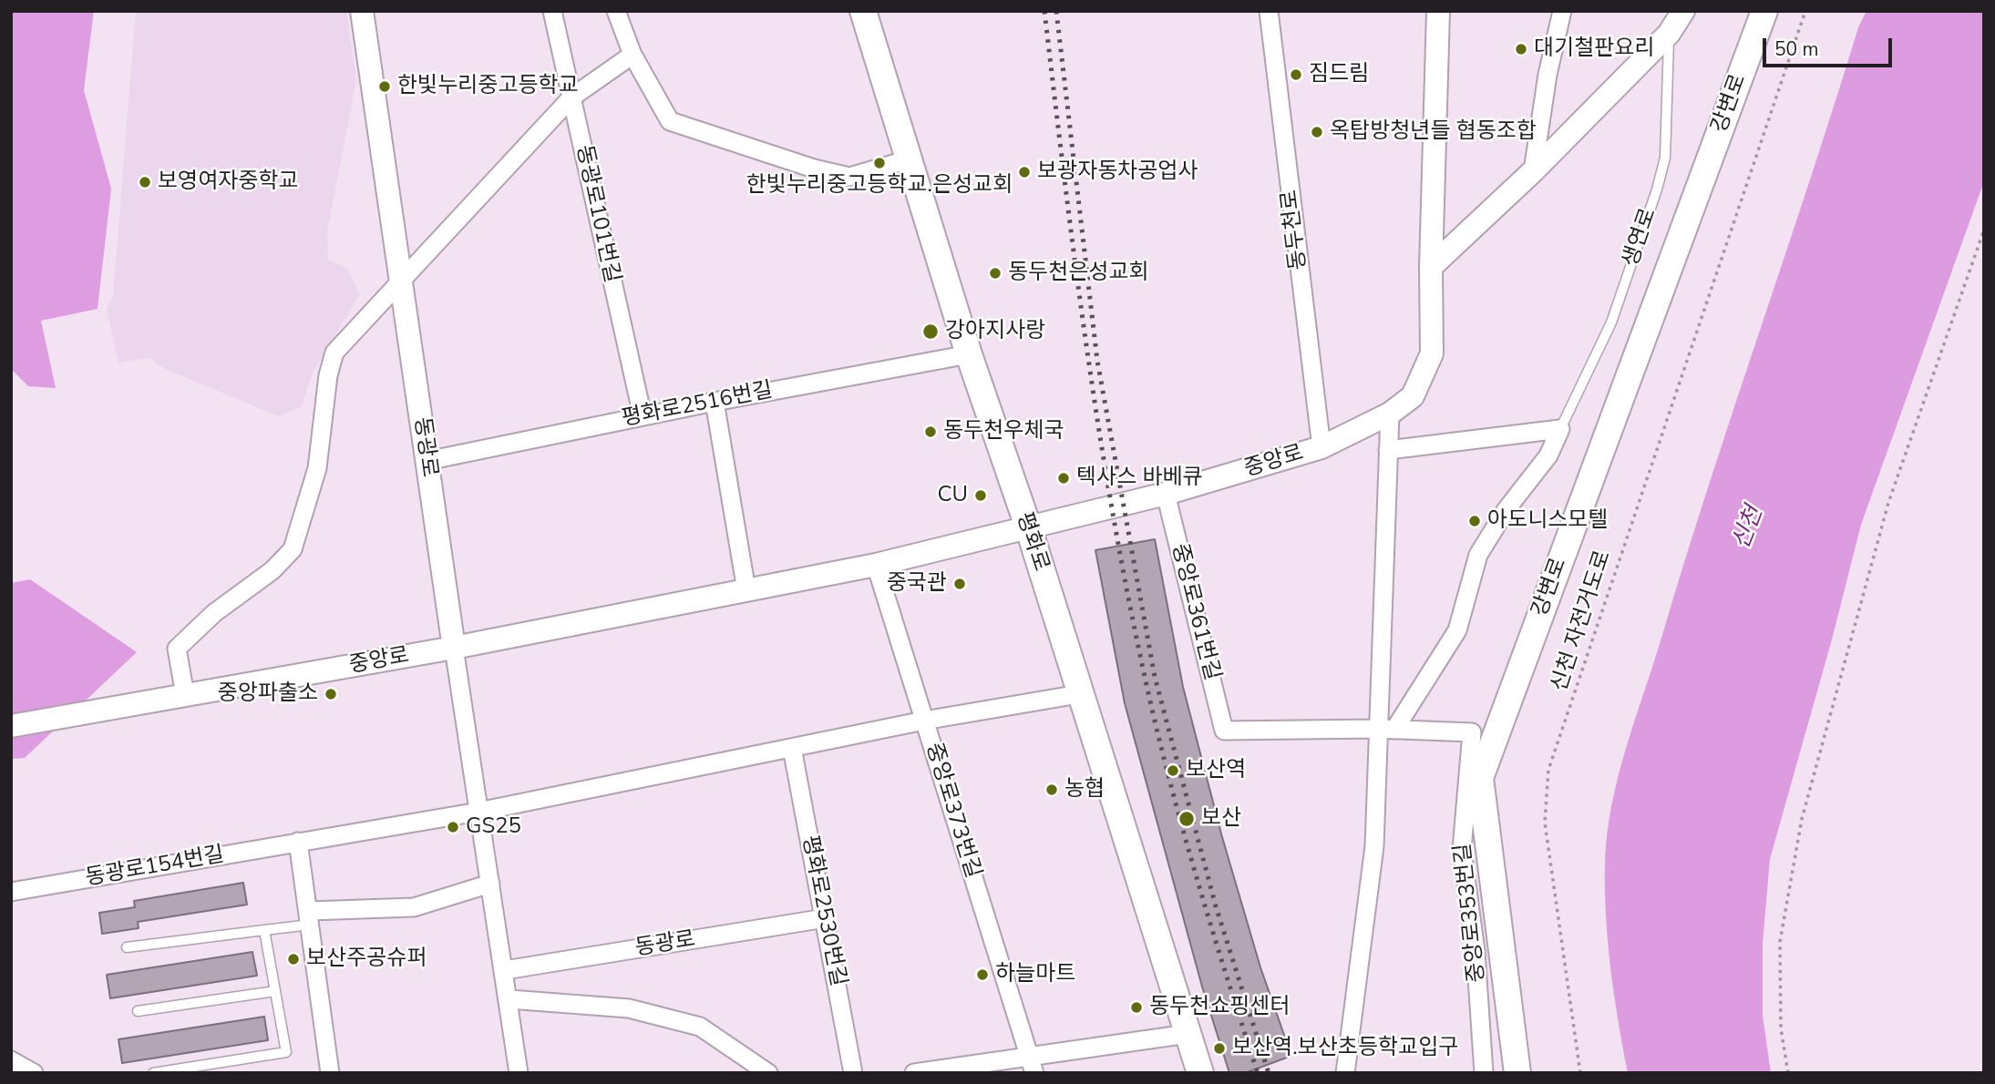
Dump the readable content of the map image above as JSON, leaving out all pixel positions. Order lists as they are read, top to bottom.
{
  "streets": {
    "main road": ["강변로", "평화로"],
    "street": [
      "동광로101번길",
      "동두천로",
      "평화로2516번길",
      "동광로",
      "중앙로",
      "중앙로361번길",
      "중앙로373번길",
      "동광로154번길",
      "평화로2530번길",
      "중앙로353번길"
    ],
    "lane": ["생연로"],
    "path": ["신천 자전거도로"]
  },
  "crossings": [
    ["동광로101번길", "평화로2516번길"],
    ["동두천로", "중앙로"],
    ["평화로2516번길", "동광로"],
    ["평화로2516번길", "평화로"],
    ["동광로", "중앙로"],
    ["동광로", "동광로154번길"],
    ["동광로", "평화로2530번길"],
    ["중앙로", "평화로"],
    ["중앙로", "중앙로361번길"],
    ["중앙로", "중앙로373번길"],
    ["중앙로361번길", "중앙로353번길"]
  ],
  "water": ["신천"],
  "places": [
    "대기철판요리",
    "짐드림",
    "한빛누리중고등학교",
    "옥탑방청년들 협동조합",
    "한빛누리중고등학교.은성교회",
    "보광자동차공업사",
    "보영여자중학교",
    "동두천은성교회",
    "강아지사랑",
    "동두천우체국",
    "텍사스 바베큐",
    "CU",
    "아도니스모텔",
    "중국관",
    "중앙파출소",
    "보산역",
    "농협",
    "보산",
    "GS25",
    "보산주공슈퍼",
    "하늘마트",
    "동두천쇼핑센터",
    "보산역.보산초등학교입구"
  ],
  "scale_bar": "50 m"
}
